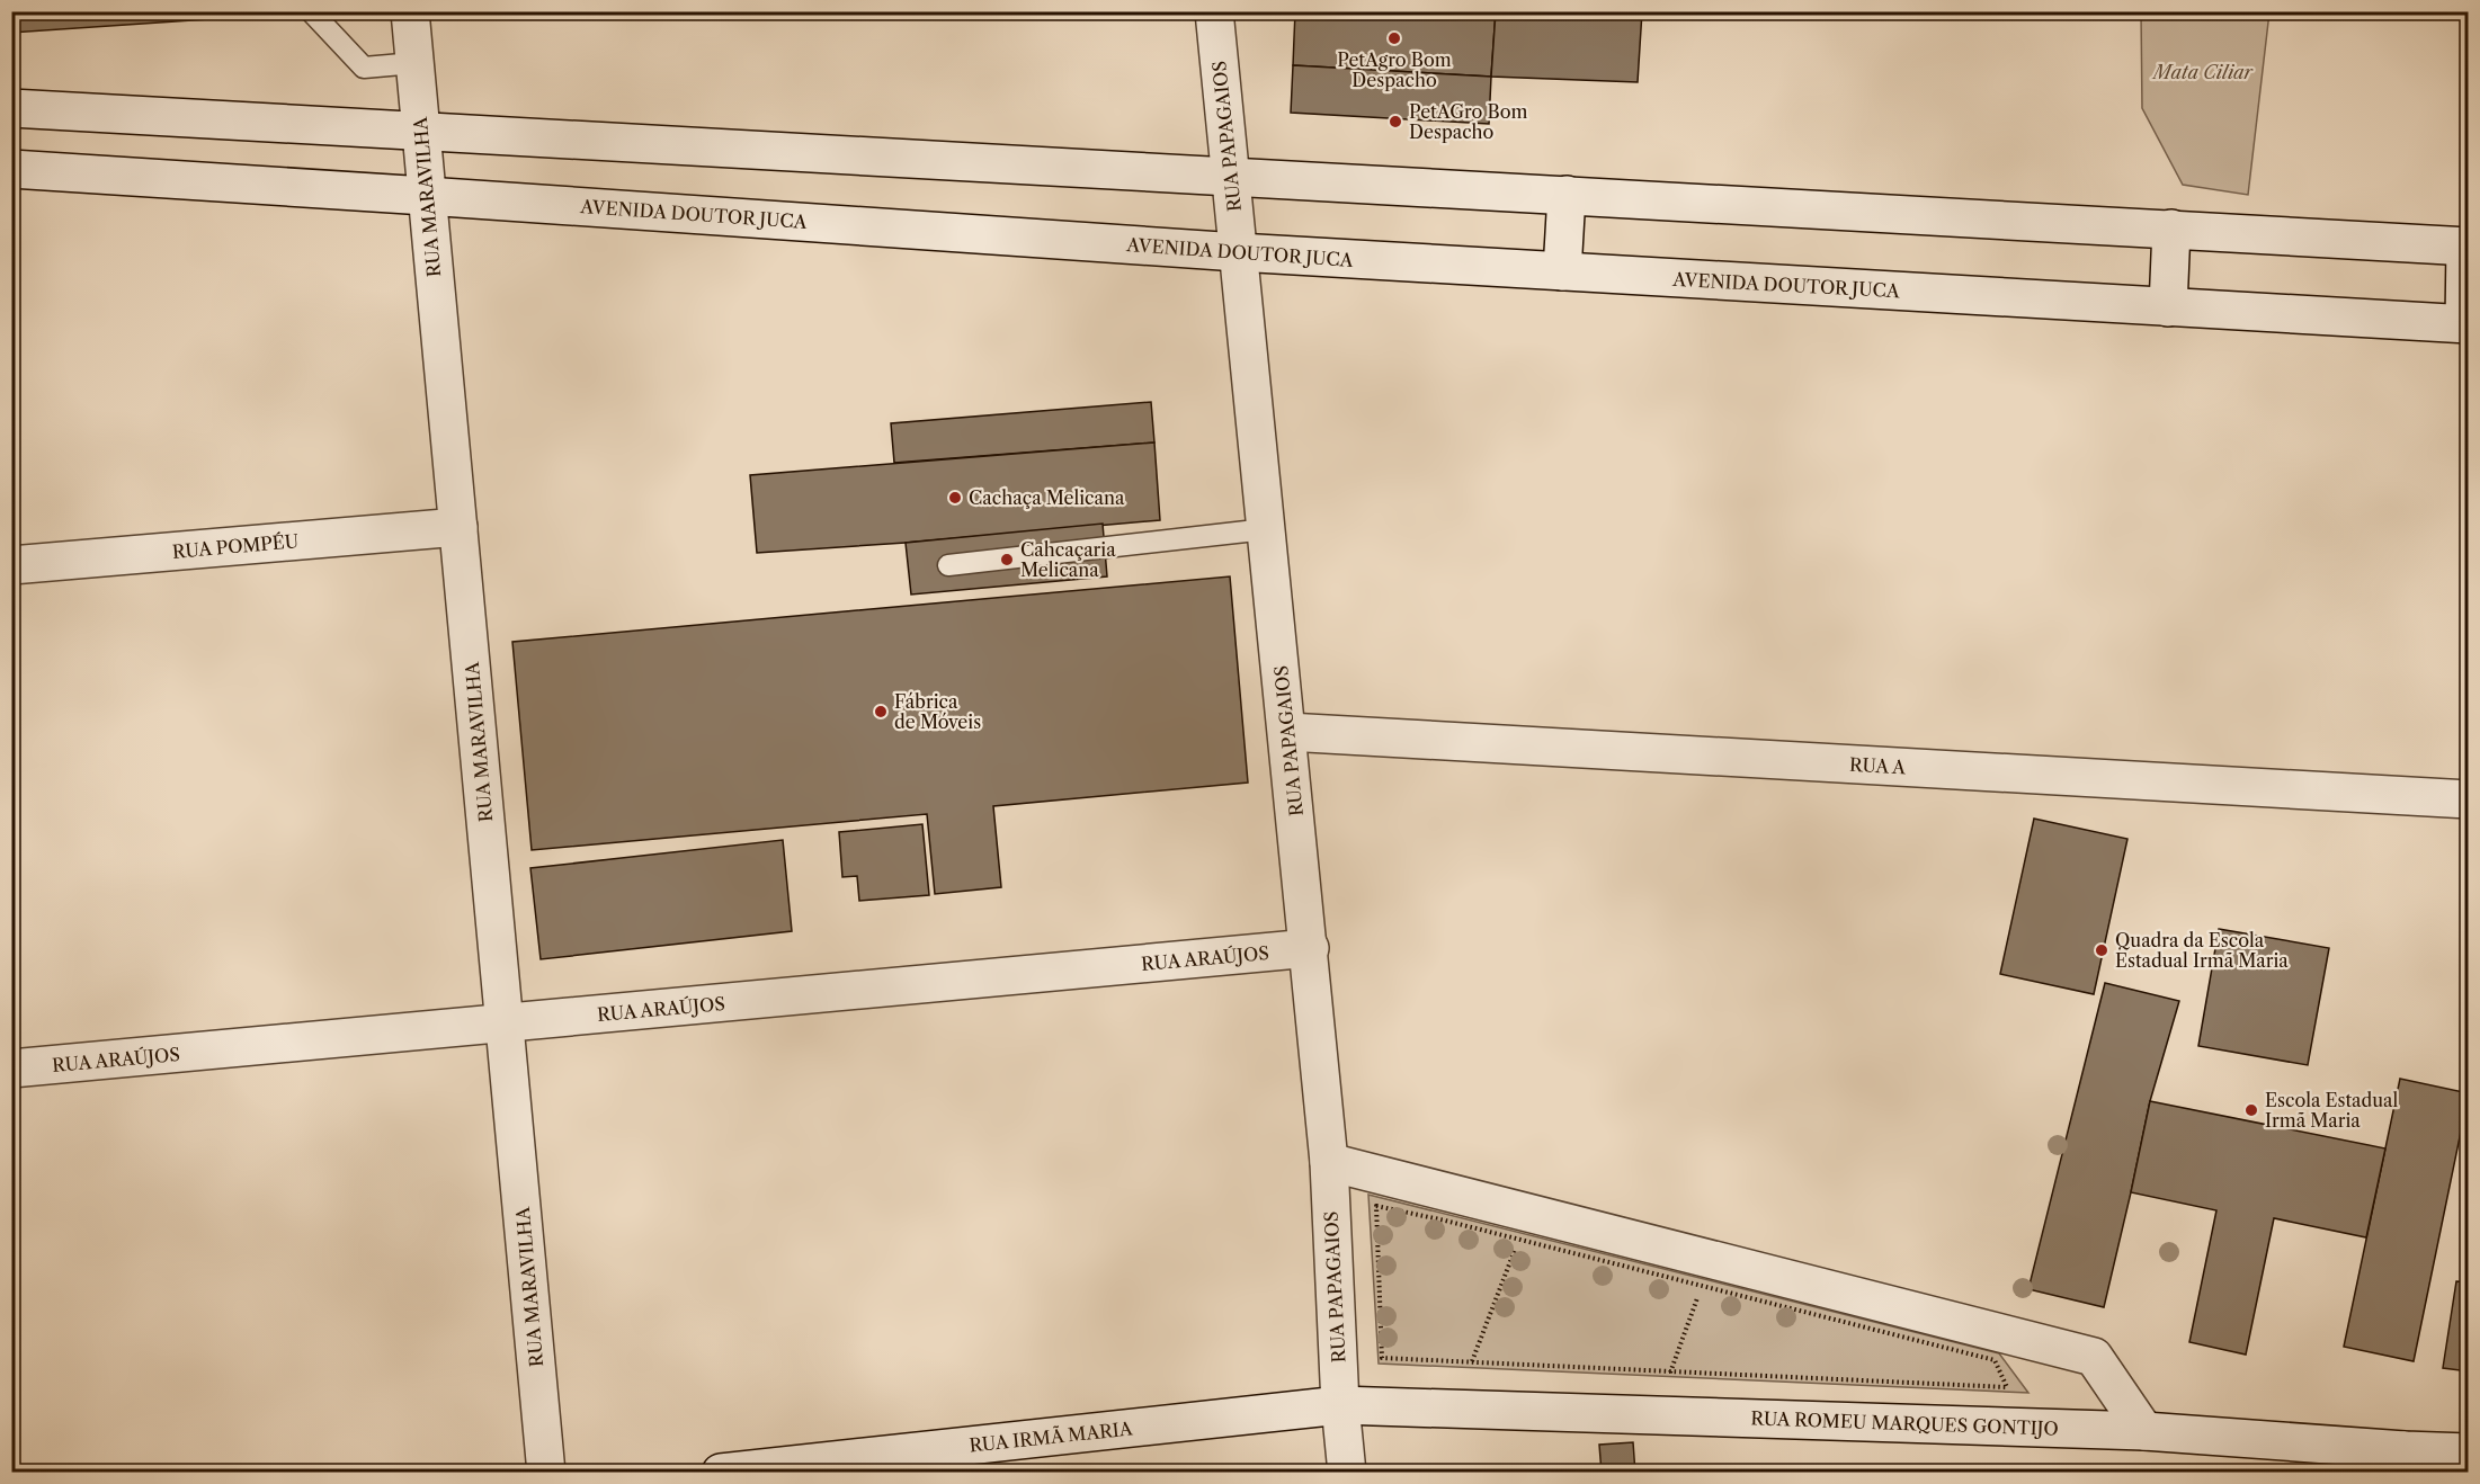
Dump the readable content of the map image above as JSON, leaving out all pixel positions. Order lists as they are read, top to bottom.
{
  "streets": {
    "street": [
      "RUA PAPAGAIOS",
      "RUA MARAVILHA",
      "AVENIDA DOUTOR JUCA",
      "RUA POMPÉU",
      "RUA A",
      "RUA ARAÚJOS",
      "RUA ROMEU MARQUES GONTIJO",
      "RUA IRMÃ MARIA"
    ]
  },
  "crossings": [
    ["RUA PAPAGAIOS", "AVENIDA DOUTOR JUCA"],
    ["RUA PAPAGAIOS", "RUA A"],
    ["RUA PAPAGAIOS", "RUA ARAÚJOS"],
    ["RUA PAPAGAIOS", "RUA ROMEU MARQUES GONTIJO"],
    ["RUA PAPAGAIOS", "RUA IRMÃ MARIA"],
    ["RUA MARAVILHA", "AVENIDA DOUTOR JUCA"],
    ["RUA MARAVILHA", "RUA POMPÉU"],
    ["RUA MARAVILHA", "RUA ARAÚJOS"],
    ["RUA ROMEU MARQUES GONTIJO", "RUA IRMÃ MARIA"]
  ],
  "parks": ["Mata Ciliar"],
  "places": [
    "PetAgro Bom Despacho",
    "PetAGro Bom Despacho",
    "Cachaça Melicana",
    "Cahcaçaria Melicana",
    "Fábrica de Móveis",
    "Quadra da Escola Estadual Irmã Maria",
    "Escola Estadual Irmã Maria"
  ]
}
